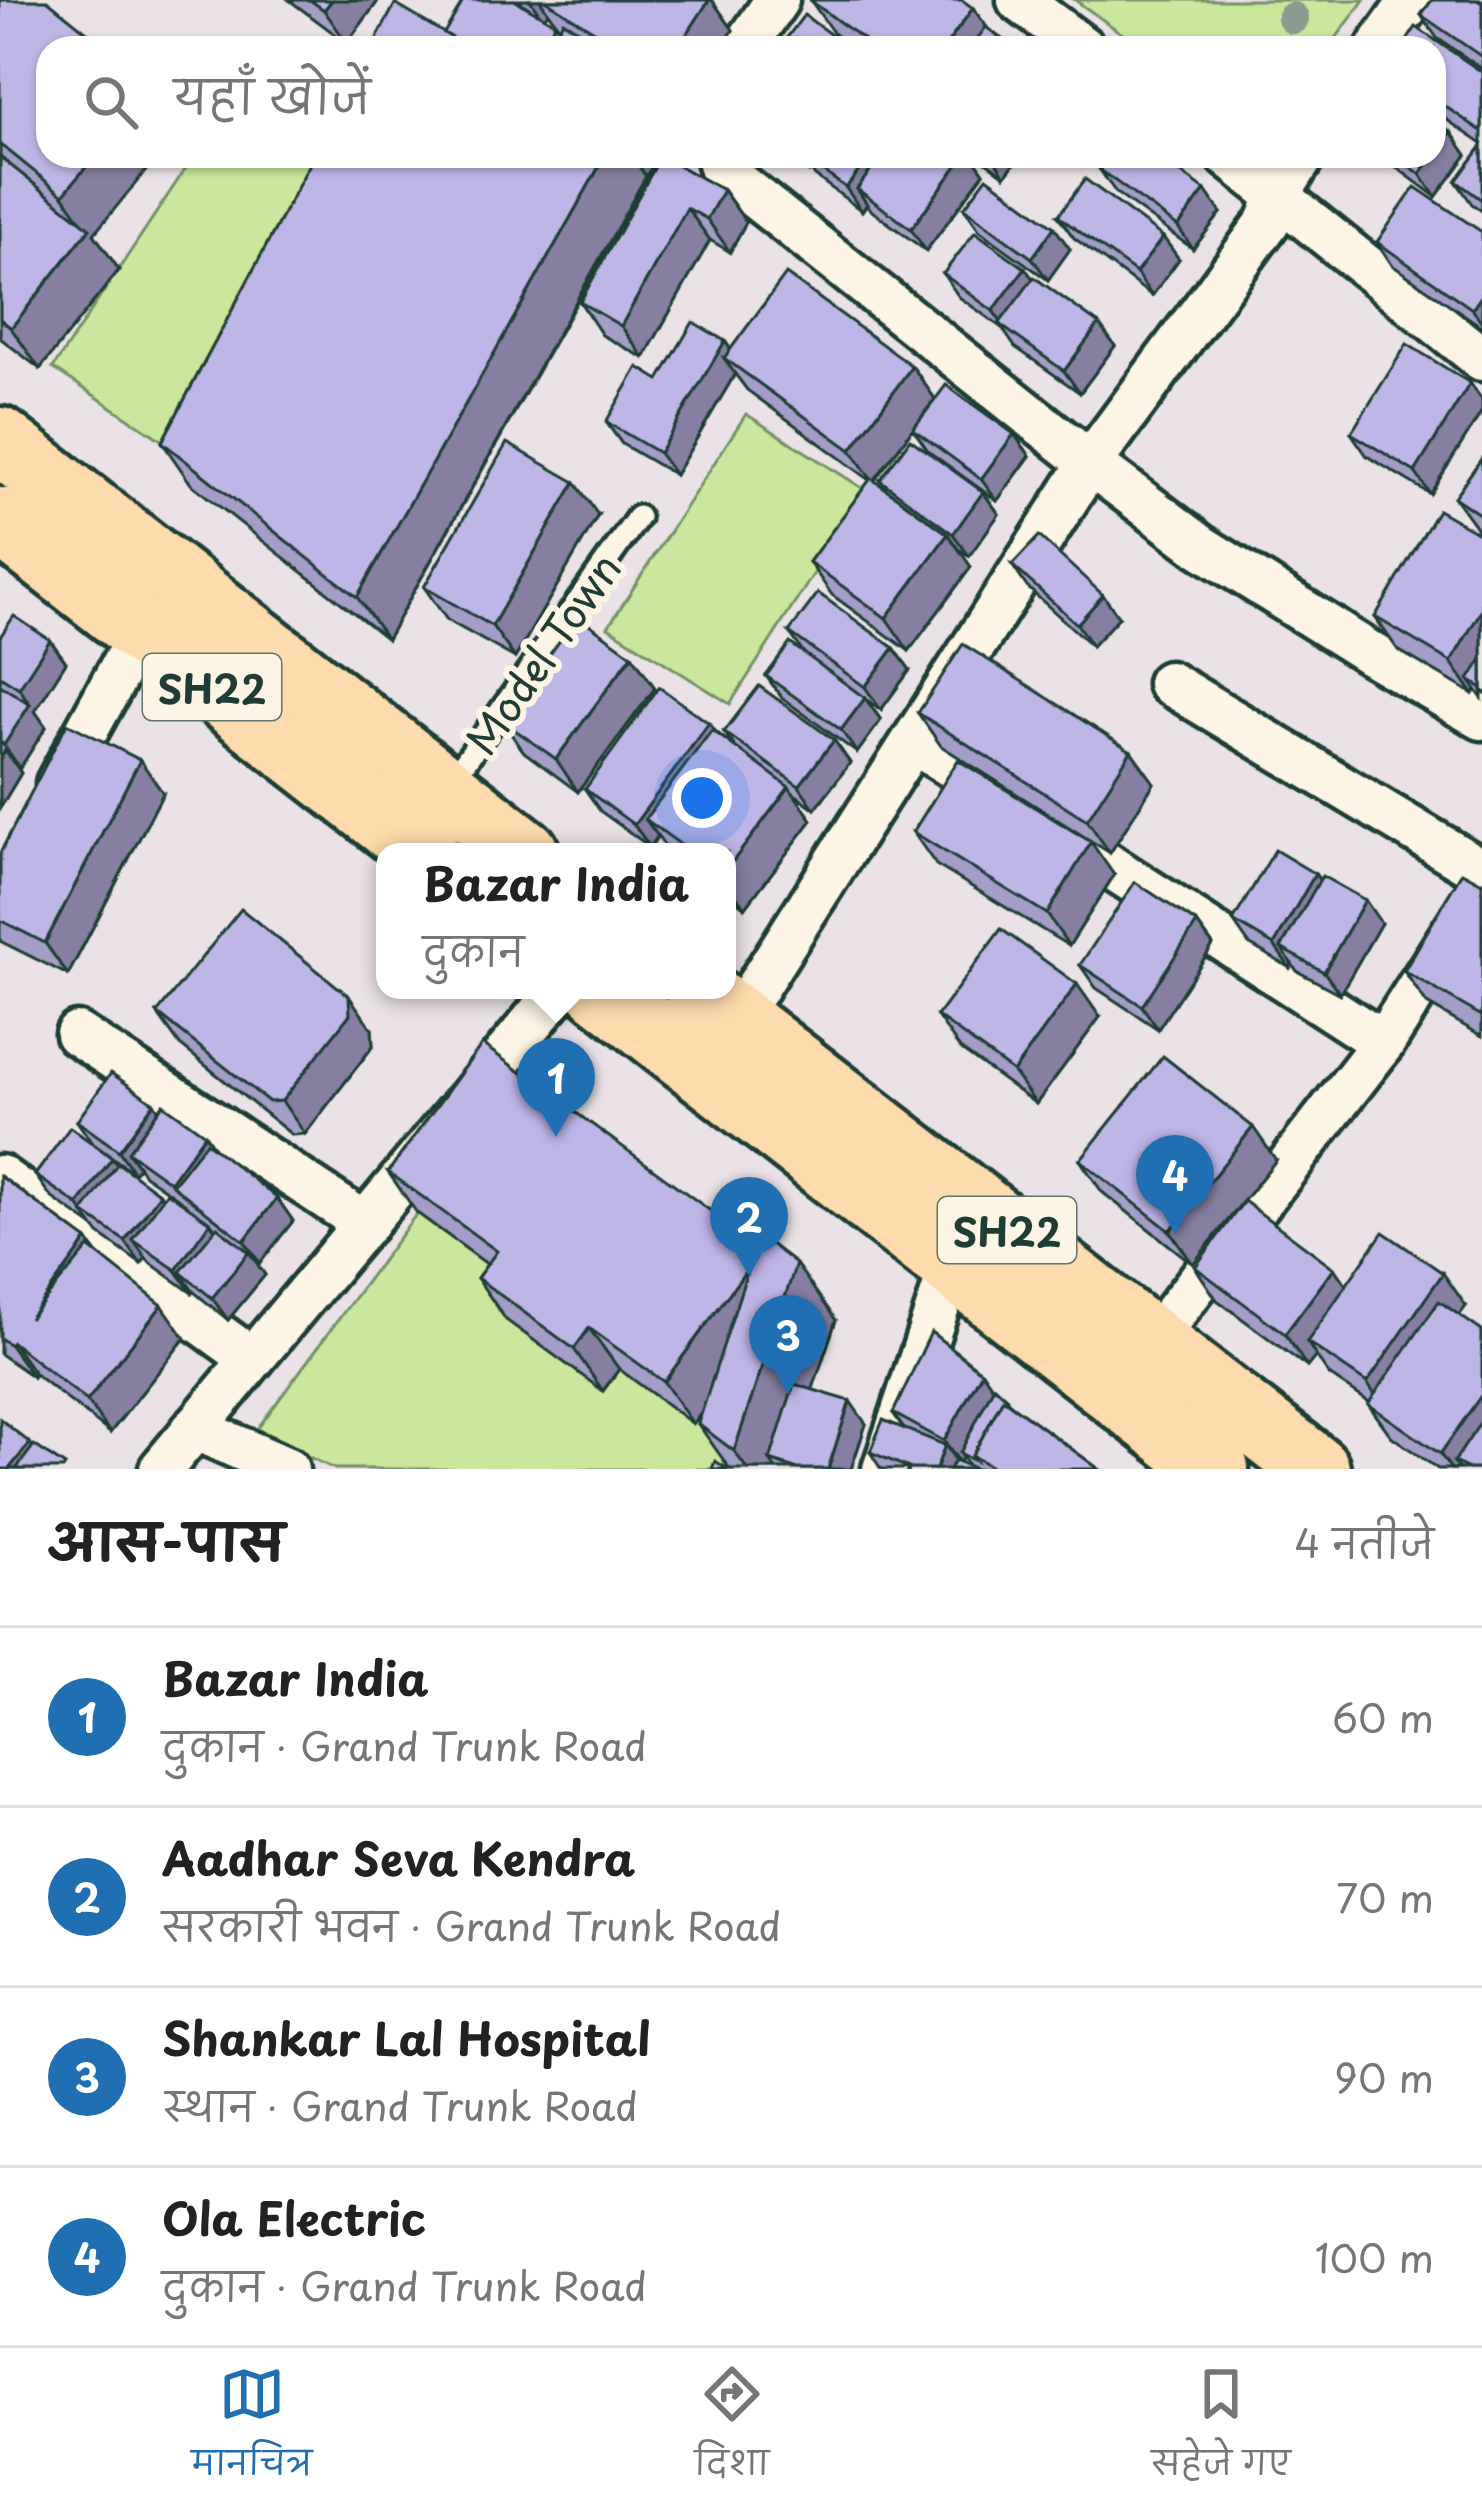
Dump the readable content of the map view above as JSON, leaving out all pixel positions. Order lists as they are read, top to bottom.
{
  "streets": {
    "highway": ["SH22"],
    "lane": ["Model Town"]
  },
  "crossings": [
    ["Model Town", "SH22"]
  ],
  "page": {
    "search": "यहाँ खोजें",
    "popup": ["Bazar India", "दुकान"],
    "pins": [
      "1",
      "4",
      "2",
      "3"
    ],
    "heading": ["आस-पास", "4 नतीजे"],
    "list": [
      {
        "mark": "1",
        "name": "Bazar India",
        "note": "दुकान · Grand Trunk Road",
        "value": "60 m"
      },
      {
        "mark": "2",
        "name": "Aadhar Seva Kendra",
        "note": "सरकारी भवन · Grand Trunk Road",
        "value": "70 m"
      },
      {
        "mark": "3",
        "name": "Shankar Lal Hospital",
        "note": "स्थान · Grand Trunk Road",
        "value": "90 m"
      },
      {
        "mark": "4",
        "name": "Ola Electric",
        "note": "दुकान · Grand Trunk Road",
        "value": "100 m"
      }
    ],
    "nav": ["मानचित्र", "दिशा", "सहेजे गए"]
  }
}
